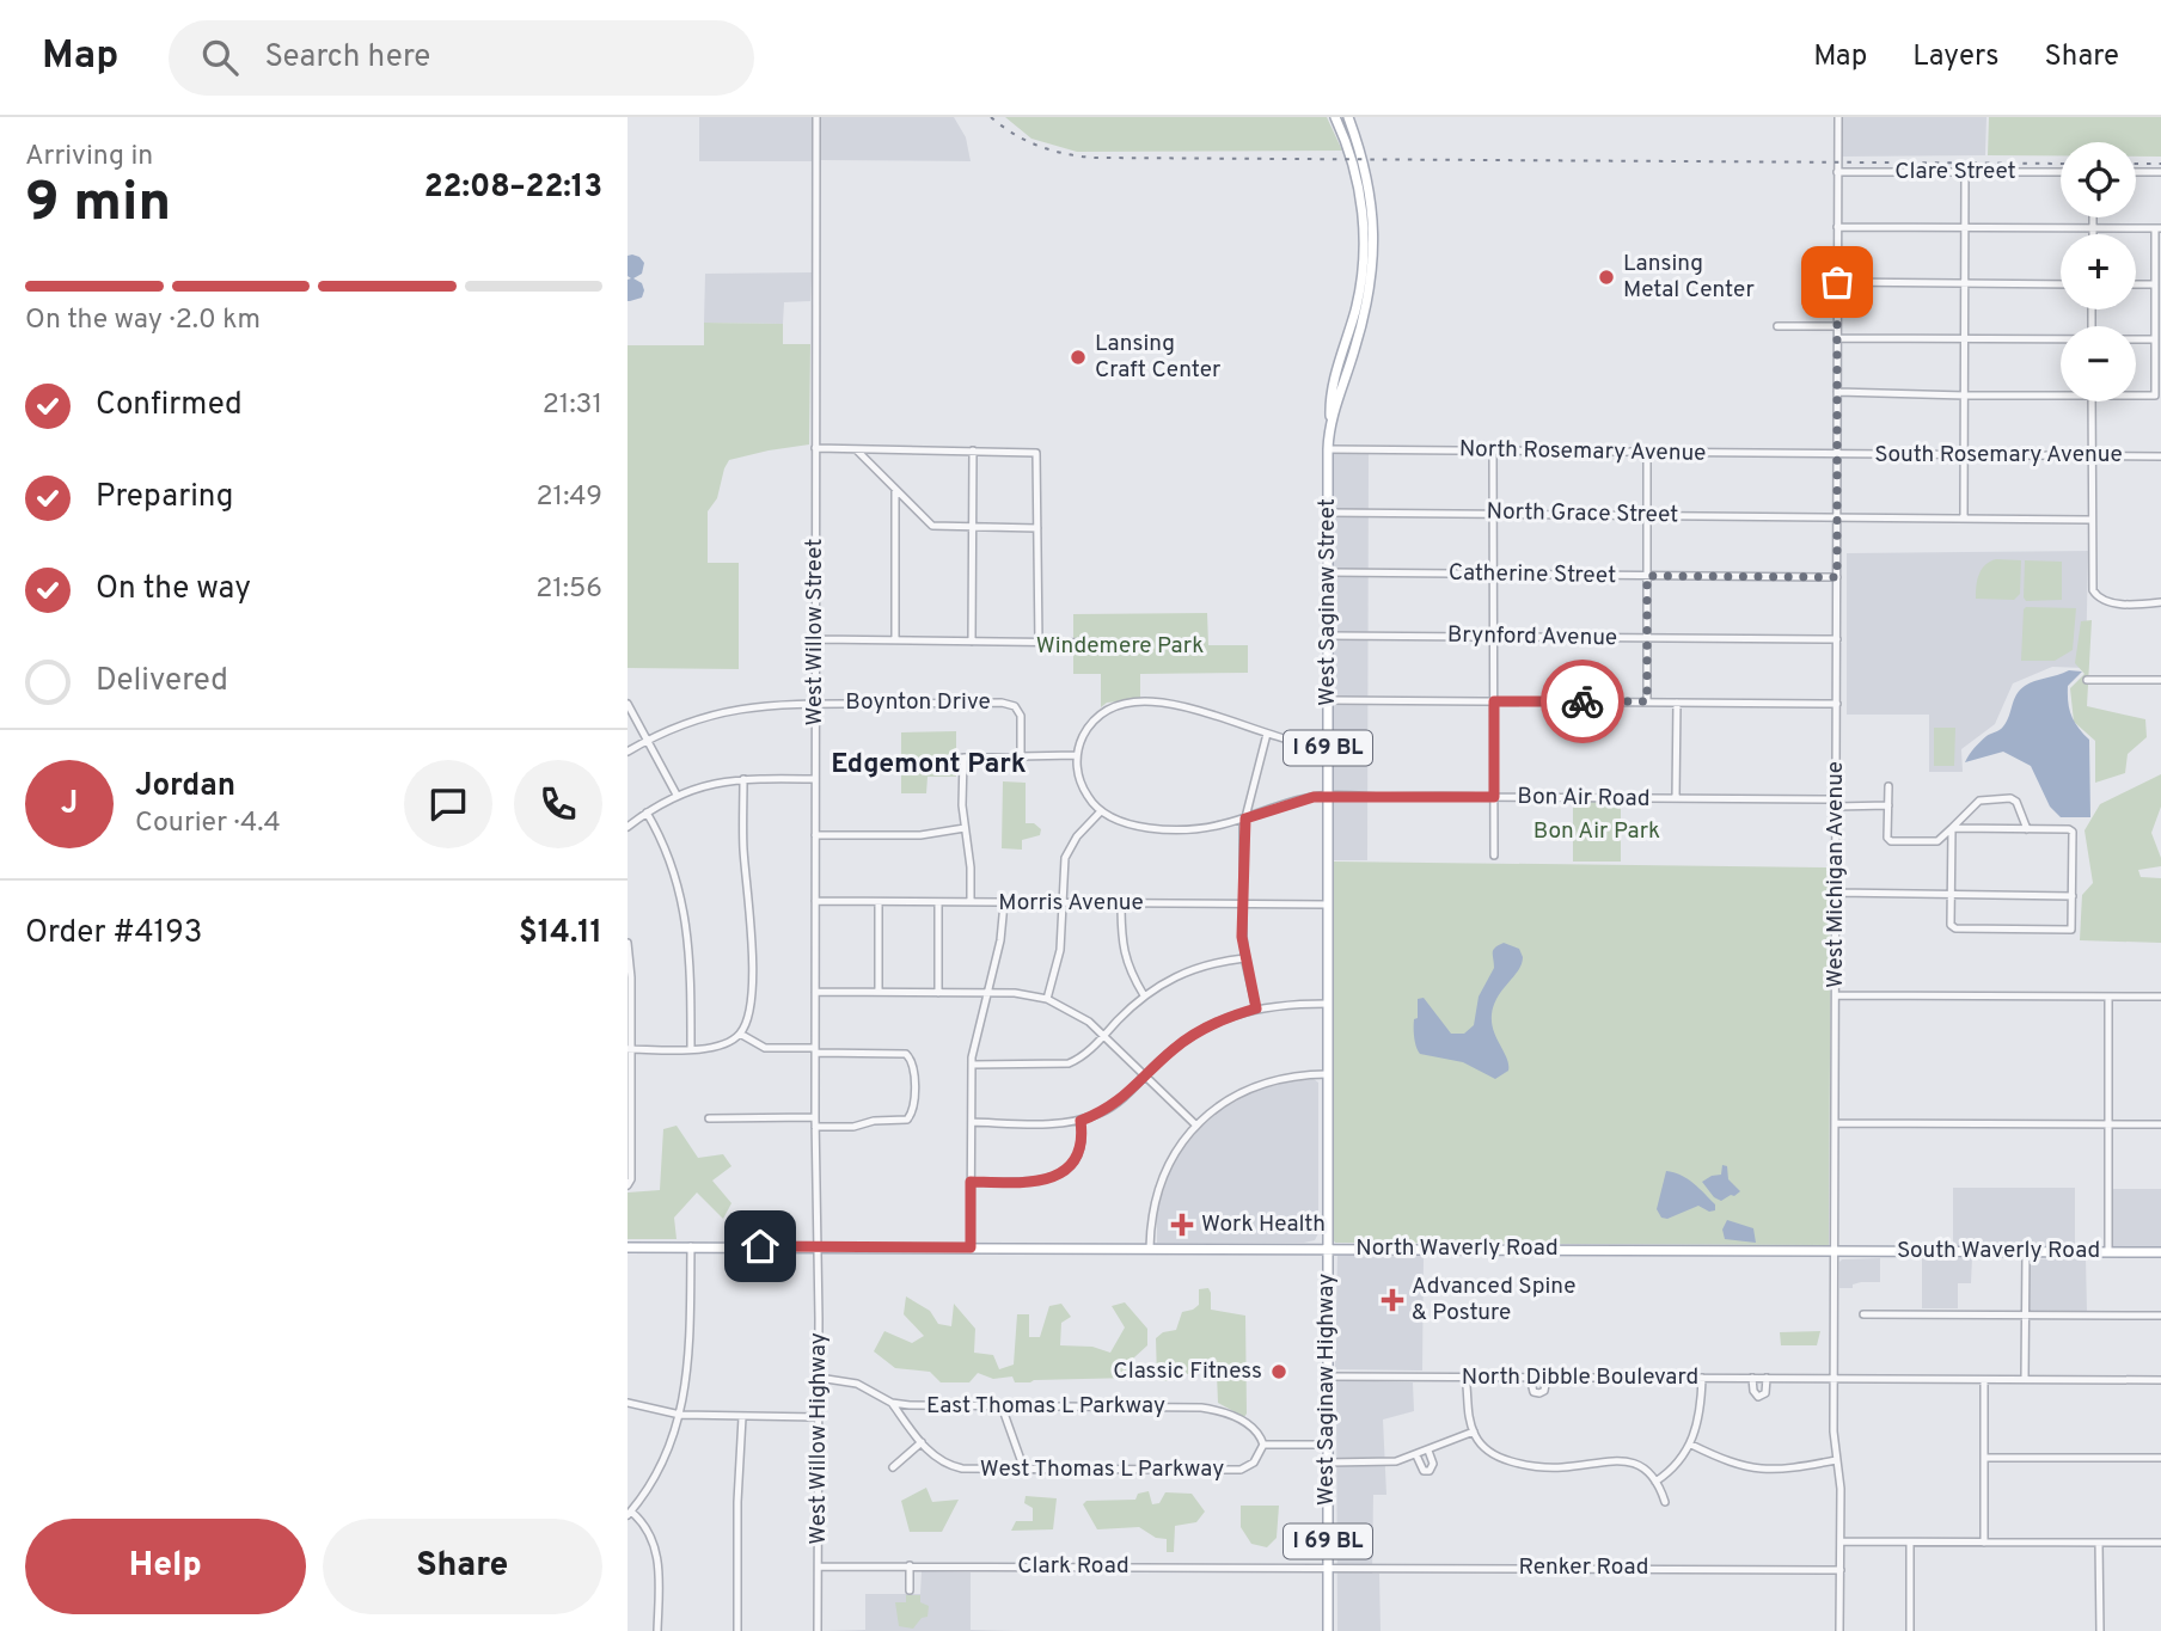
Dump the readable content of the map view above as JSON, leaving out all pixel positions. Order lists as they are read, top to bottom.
{
  "streets": {
    "main road": [
      "West Saginaw Street",
      "I 69 BL",
      "North Waverly Road",
      "South Waverly Road",
      "West Saginaw Highway"
    ],
    "street": [
      "Clare Street",
      "North Rosemary Avenue",
      "South Rosemary Avenue",
      "North Grace Street",
      "Catherine Street",
      "West Willow Street",
      "Brynford Avenue",
      "Boynton Drive",
      "Bon Air Road",
      "West Michigan Avenue",
      "Morris Avenue",
      "North Dibble Boulevard",
      "East Thomas L Parkway",
      "West Willow Highway",
      "West Thomas L Parkway",
      "Clark Road",
      "Renker Road"
    ]
  },
  "crossings": [
    ["Clare Street", "West Michigan Avenue"],
    ["North Rosemary Avenue", "South Rosemary Avenue"],
    ["North Rosemary Avenue", "West Saginaw Street"],
    ["North Rosemary Avenue", "West Michigan Avenue"],
    ["South Rosemary Avenue", "West Michigan Avenue"],
    ["North Grace Street", "West Saginaw Street"],
    ["North Grace Street", "West Michigan Avenue"],
    ["Catherine Street", "West Saginaw Street"],
    ["Catherine Street", "West Michigan Avenue"],
    ["West Saginaw Street", "Brynford Avenue"],
    ["West Saginaw Street", "I 69 BL"],
    ["West Saginaw Street", "Bon Air Road"],
    ["West Saginaw Street", "Morris Avenue"],
    ["West Saginaw Street", "North Waverly Road"],
    ["West Saginaw Street", "West Saginaw Highway"],
    ["West Willow Street", "Boynton Drive"],
    ["West Willow Street", "Morris Avenue"],
    ["West Willow Street", "North Waverly Road"],
    ["West Willow Street", "West Willow Highway"],
    ["Brynford Avenue", "West Michigan Avenue"],
    ["Bon Air Road", "West Michigan Avenue"],
    ["West Michigan Avenue", "North Waverly Road"],
    ["West Michigan Avenue", "South Waverly Road"],
    ["West Michigan Avenue", "North Dibble Boulevard"],
    ["West Michigan Avenue", "Renker Road"],
    ["North Waverly Road", "South Waverly Road"],
    ["North Waverly Road", "West Saginaw Highway"],
    ["North Waverly Road", "West Willow Highway"],
    ["North Dibble Boulevard", "West Saginaw Highway"],
    ["West Saginaw Highway", "Clark Road"],
    ["West Saginaw Highway", "Renker Road"],
    ["East Thomas L Parkway", "West Willow Highway"],
    ["East Thomas L Parkway", "West Thomas L Parkway"],
    ["West Willow Highway", "Clark Road"],
    ["Clark Road", "Renker Road"]
  ],
  "districts": ["Edgemont Park"],
  "parks": ["Windemere Park", "Bon Air Park"],
  "places": {
    "other": ["Lansing Metal Center", "Lansing Craft Center", "Classic Fitness"],
    "health": ["Work Health", "Advanced Spine & Posture"]
  },
  "page": {
    "header": "Map",
    "search": "Search here",
    "nav": ["Map", "Layers", "Share"],
    "heading": ["9 min", "Arriving in", "22:08–22:13"],
    "panel": [
      "Jordan",
      "Courier · 4.4",
      "Order #4193",
      "$14.11"
    ],
    "map_buttons": ["+", "−"],
    "bar": "On the way · 2.0 km",
    "list": [
      ["Confirmed", "21:31"],
      ["Preparing", "21:49"],
      ["On the way", "21:56"],
      "Delivered"
    ],
    "round": "J",
    "buttons": ["Help", "Share"]
  }
}
